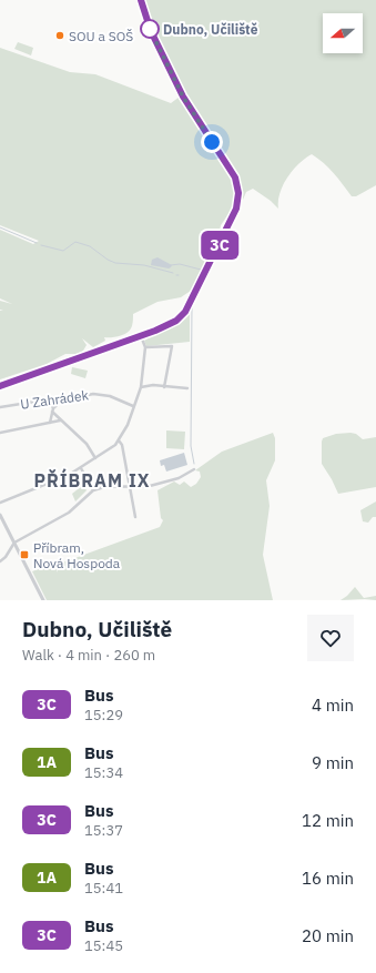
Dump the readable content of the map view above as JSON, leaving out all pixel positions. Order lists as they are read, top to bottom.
{
  "streets": {
    "street": ["U Zahrádek"]
  },
  "districts": ["PŘÍBRAM IX"],
  "places": {
    "other": ["Dubno, Učiliště", "SOU a SOŠ"],
    "transit": ["Příbram, Nová Hospoda"]
  },
  "lines": ["bus line 3C"],
  "north": "left",
  "page": {
    "on_map": "3C",
    "heading": ["Dubno, Učiliště", "Walk · 4 min · 260 m"],
    "list": [
      {
        "mark": "3C",
        "name": "Bus",
        "note": "15:29",
        "value": "4 min"
      },
      {
        "mark": "1A",
        "name": "Bus",
        "note": "15:34",
        "value": "9 min"
      },
      {
        "mark": "3C",
        "name": "Bus",
        "note": "15:37",
        "value": "12 min"
      },
      {
        "mark": "1A",
        "name": "Bus",
        "note": "15:41",
        "value": "16 min"
      },
      {
        "mark": "3C",
        "name": "Bus",
        "note": "15:45",
        "value": "20 min"
      }
    ]
  }
}
